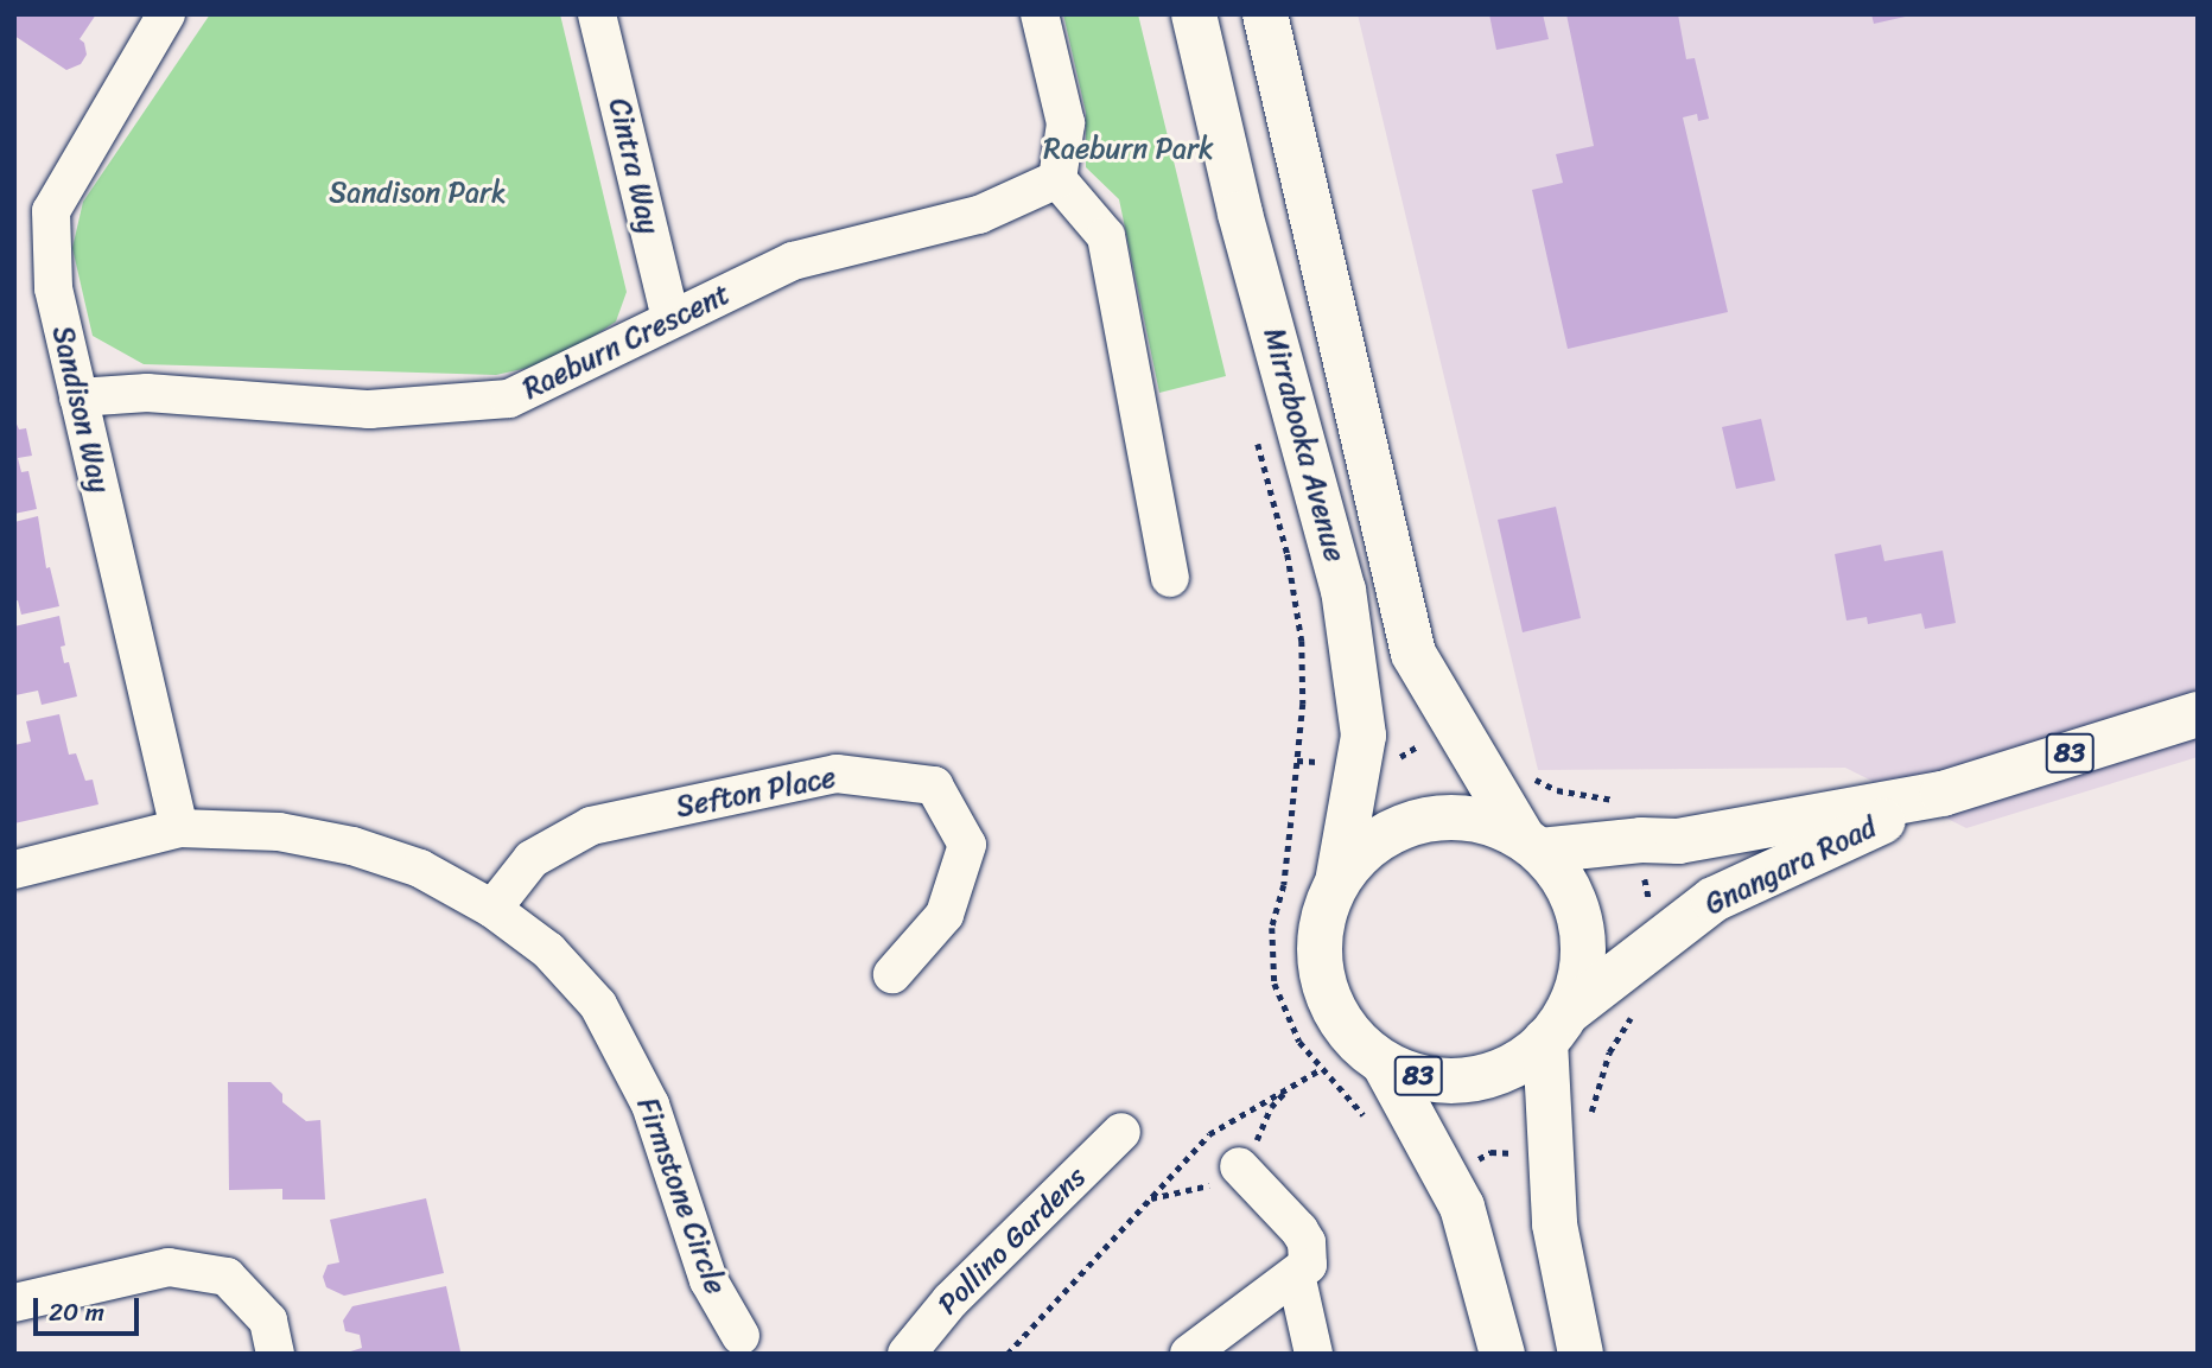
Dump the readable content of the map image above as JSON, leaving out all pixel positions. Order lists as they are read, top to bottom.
{
  "streets": {
    "main road": ["Mirrabooka Avenue", "83", "Gnangara Road"],
    "street": [
      "Cintra Way",
      "Raeburn Crescent",
      "Sandison Way",
      "Sefton Place",
      "Firmstone Circle",
      "Pollino Gardens"
    ]
  },
  "crossings": [
    ["Cintra Way", "Raeburn Crescent"],
    ["Raeburn Crescent", "Sandison Way"],
    ["Sandison Way", "Firmstone Circle"],
    ["Mirrabooka Avenue", "83"],
    ["Mirrabooka Avenue", "Gnangara Road"],
    ["83", "Gnangara Road"],
    ["Sefton Place", "Firmstone Circle"]
  ],
  "parks": ["Raeburn Park", "Sandison Park"],
  "scale_bar": "20 m"
}
